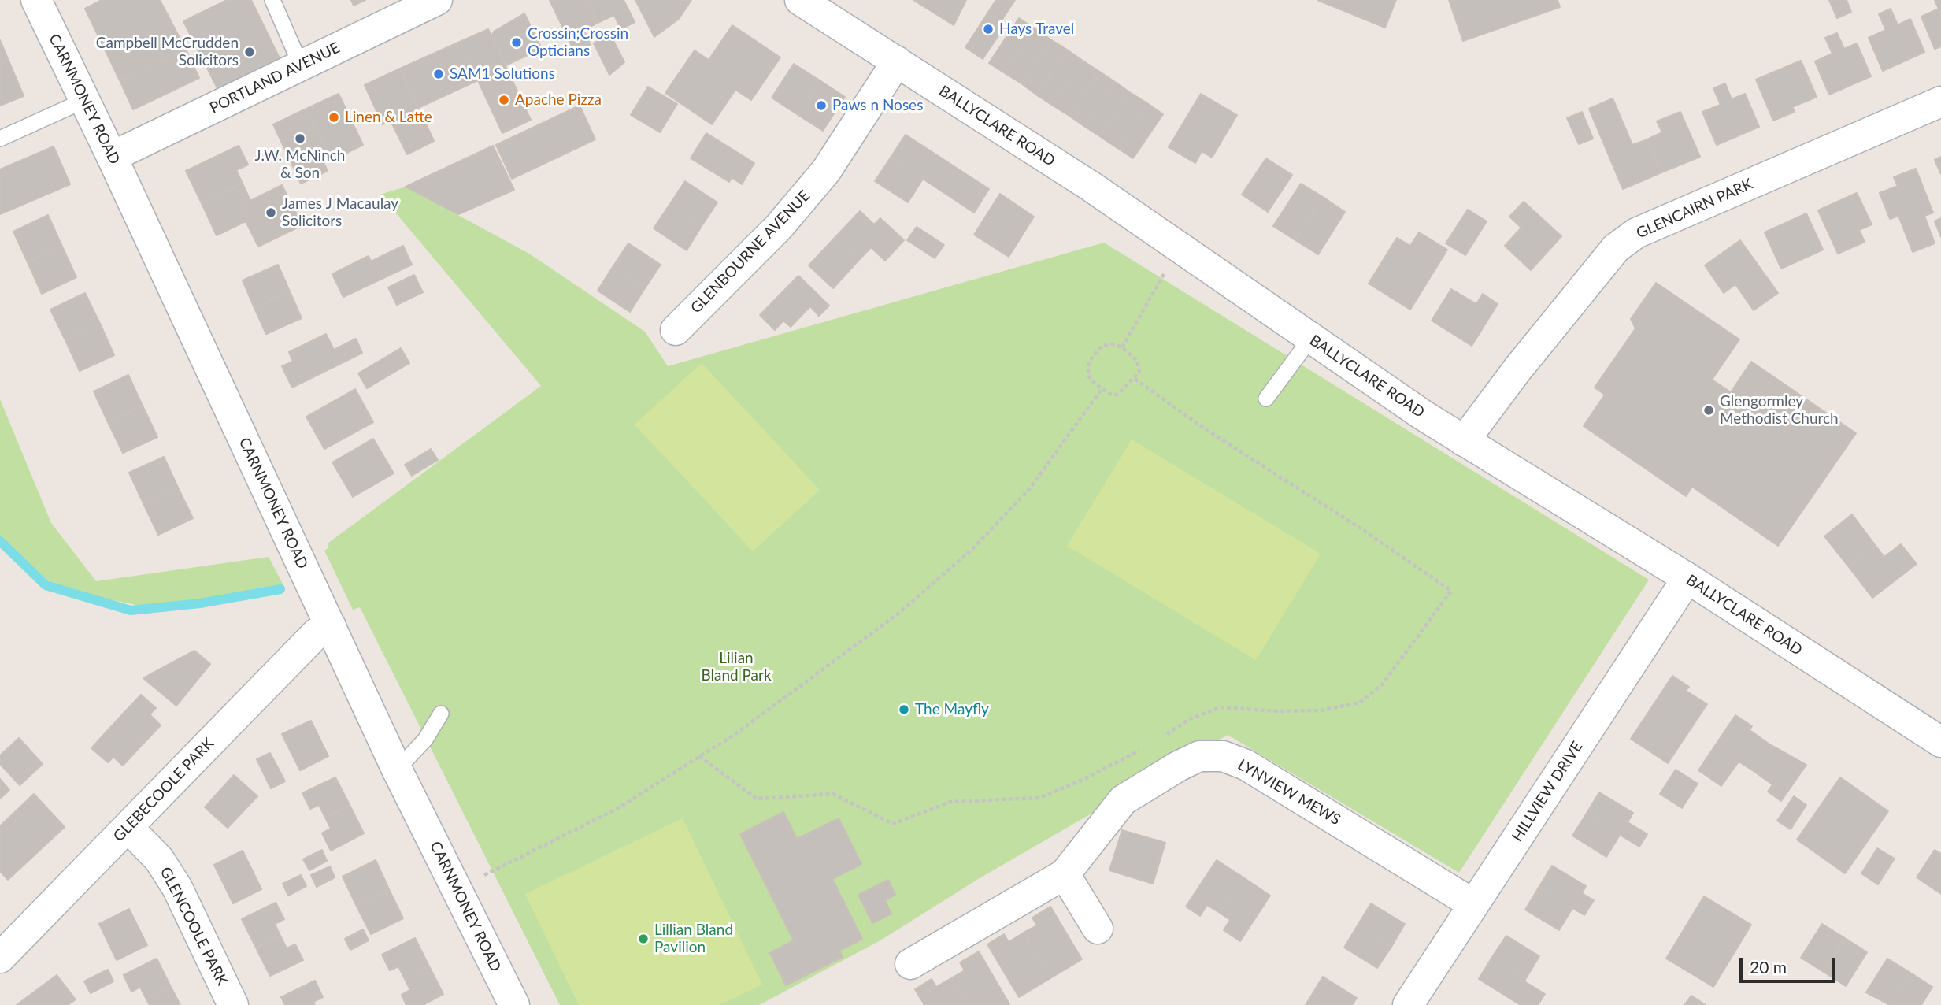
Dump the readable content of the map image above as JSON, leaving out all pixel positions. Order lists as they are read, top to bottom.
{
  "streets": {
    "street": [
      "PORTLAND AVENUE",
      "CARNMONEY ROAD",
      "BALLYCLARE ROAD",
      "GLENCAIRN PARK",
      "GLENBOURNE AVENUE",
      "GLEBECOOLE PARK",
      "HILLVIEW DRIVE",
      "LYNVIEW MEWS",
      "GLENCOOLE PARK"
    ]
  },
  "crossings": [
    ["PORTLAND AVENUE", "CARNMONEY ROAD"],
    ["CARNMONEY ROAD", "GLEBECOOLE PARK"],
    ["BALLYCLARE ROAD", "GLENCAIRN PARK"],
    ["BALLYCLARE ROAD", "GLENBOURNE AVENUE"],
    ["BALLYCLARE ROAD", "HILLVIEW DRIVE"],
    ["GLEBECOOLE PARK", "GLENCOOLE PARK"],
    ["HILLVIEW DRIVE", "LYNVIEW MEWS"]
  ],
  "parks": ["Lilian Bland Park"],
  "places": [
    "Hays Travel",
    "Crossin;Crossin Opticians",
    "Campbell McCrudden Solicitors",
    "SAM1 Solutions",
    "Apache Pizza",
    "Paws n Noses",
    "Linen & Latte",
    "J.W. McNinch & Son",
    "James J Macaulay Solicitors",
    "Glengormley Methodist Church",
    "The Mayfly",
    "Lillian Bland Pavilion"
  ],
  "scale_bar": "20 m"
}
